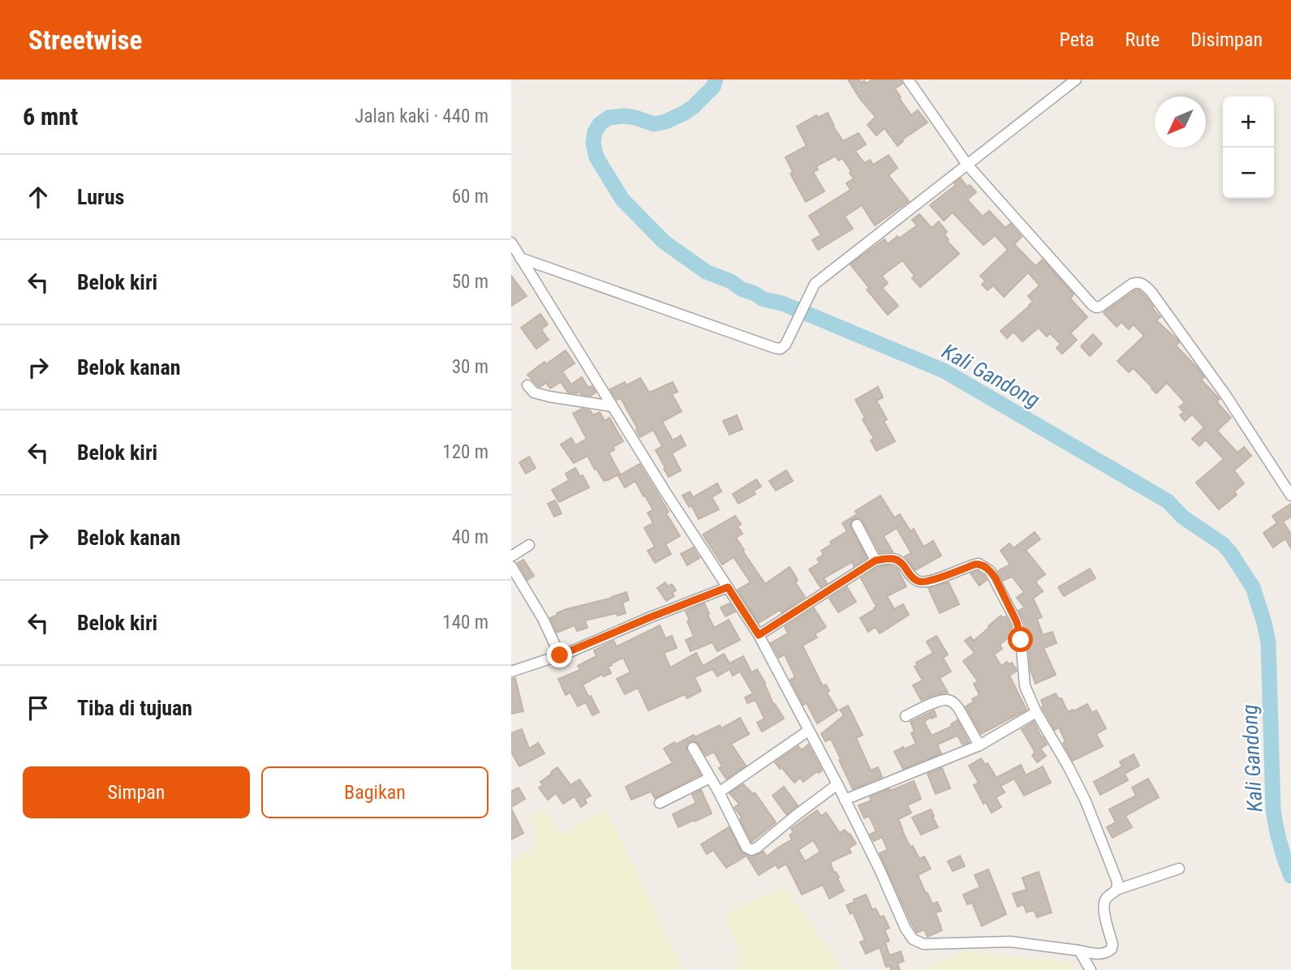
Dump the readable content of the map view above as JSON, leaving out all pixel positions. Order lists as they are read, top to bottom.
{
  "water": ["Kali Gandong"],
  "north": "bottom left",
  "page": {
    "header": "Streetwise",
    "nav": ["Peta", "Rute", "Disimpan"],
    "heading": ["6 mnt", "Jalan kaki · 440 m"],
    "map_buttons": ["+", "−"],
    "list": [
      ["Lurus", "60 m"],
      ["Belok kiri", "50 m"],
      ["Belok kanan", "30 m"],
      ["Belok kiri", "120 m"],
      ["Belok kanan", "40 m"],
      ["Belok kiri", "140 m"],
      "Tiba di tujuan"
    ],
    "buttons": ["Simpan", "Bagikan"]
  }
}
